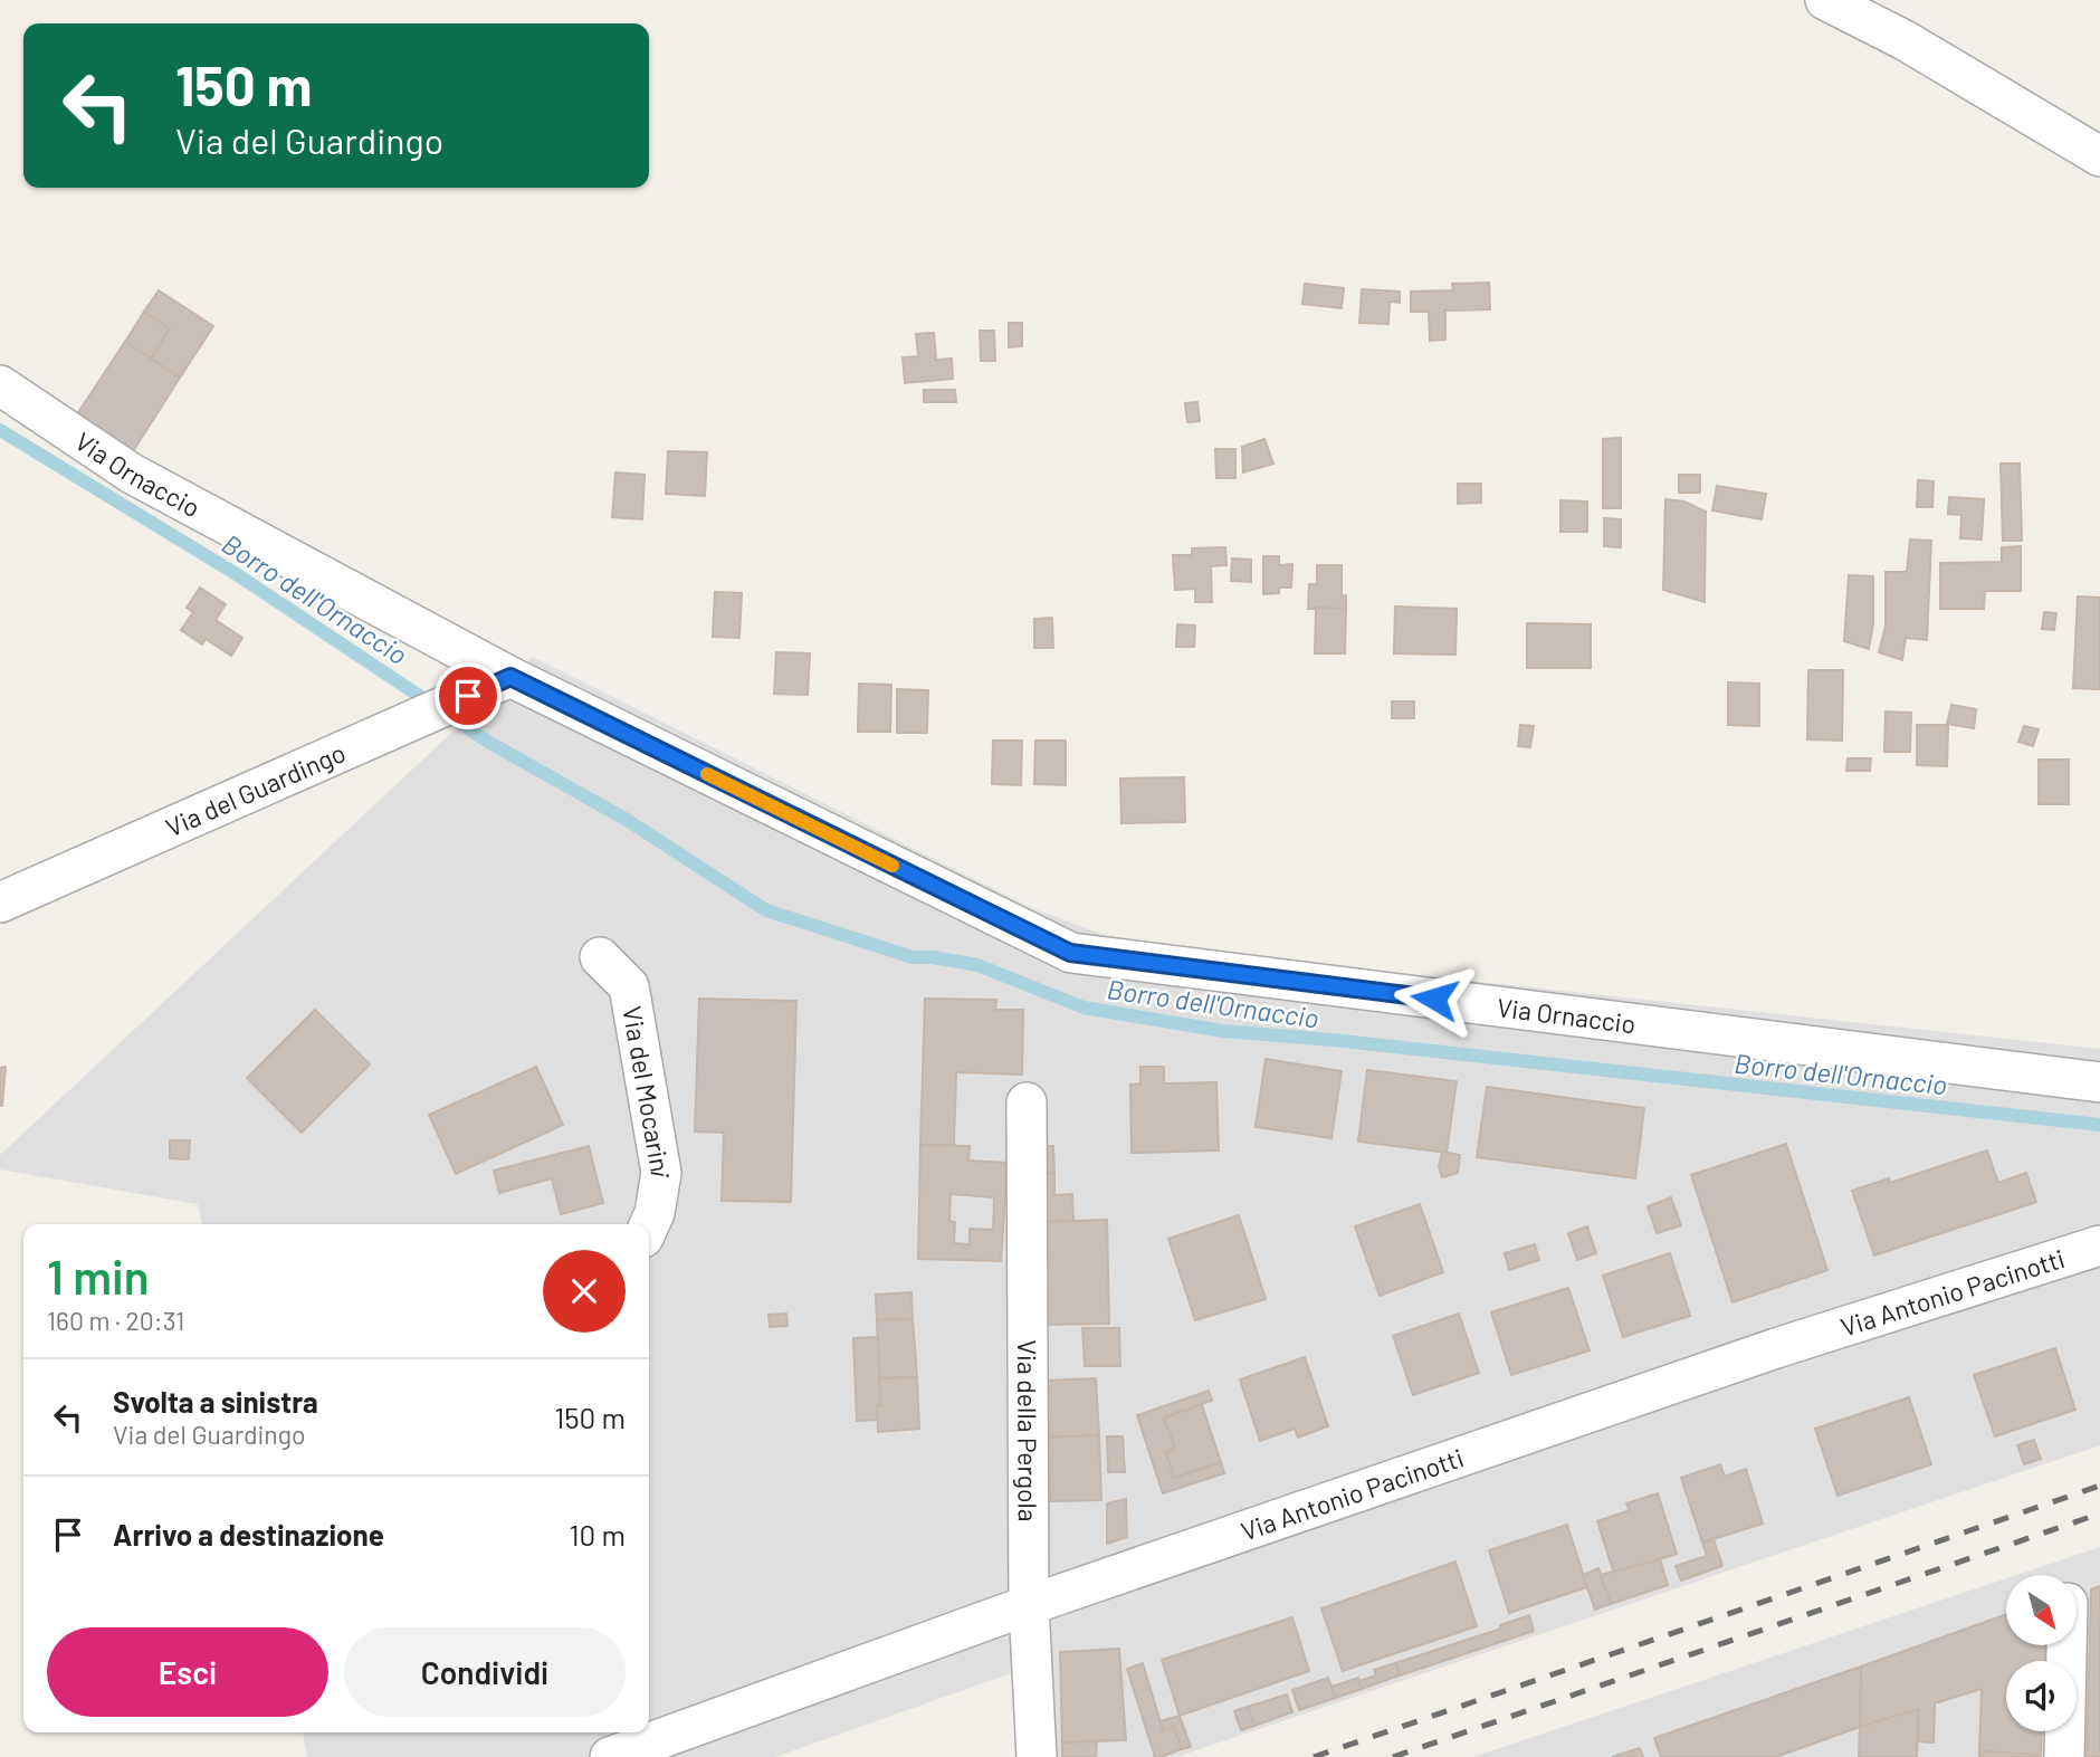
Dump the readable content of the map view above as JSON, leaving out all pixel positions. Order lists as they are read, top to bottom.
{
  "streets": {
    "street": [
      "Via Ornaccio",
      "Via del Guardingo",
      "Via del Mocarini",
      "Via Antonio Pacinotti",
      "Via della Pergola"
    ]
  },
  "crossings": [
    ["Via Ornaccio", "Via del Guardingo"],
    ["Via Antonio Pacinotti", "Via della Pergola"]
  ],
  "water": ["Borro dell'Ornaccio"],
  "north": "bottom right",
  "page": {
    "turn": ["150 m", "Via del Guardingo"],
    "heading": ["1 min", "160 m · 20:31"],
    "list": [
      {
        "name": "Svolta a sinistra",
        "note": "Via del Guardingo",
        "value": "150 m"
      },
      {
        "name": "Arrivo a destinazione",
        "value": "10 m"
      }
    ],
    "buttons": ["Esci", "Condividi"]
  }
}
